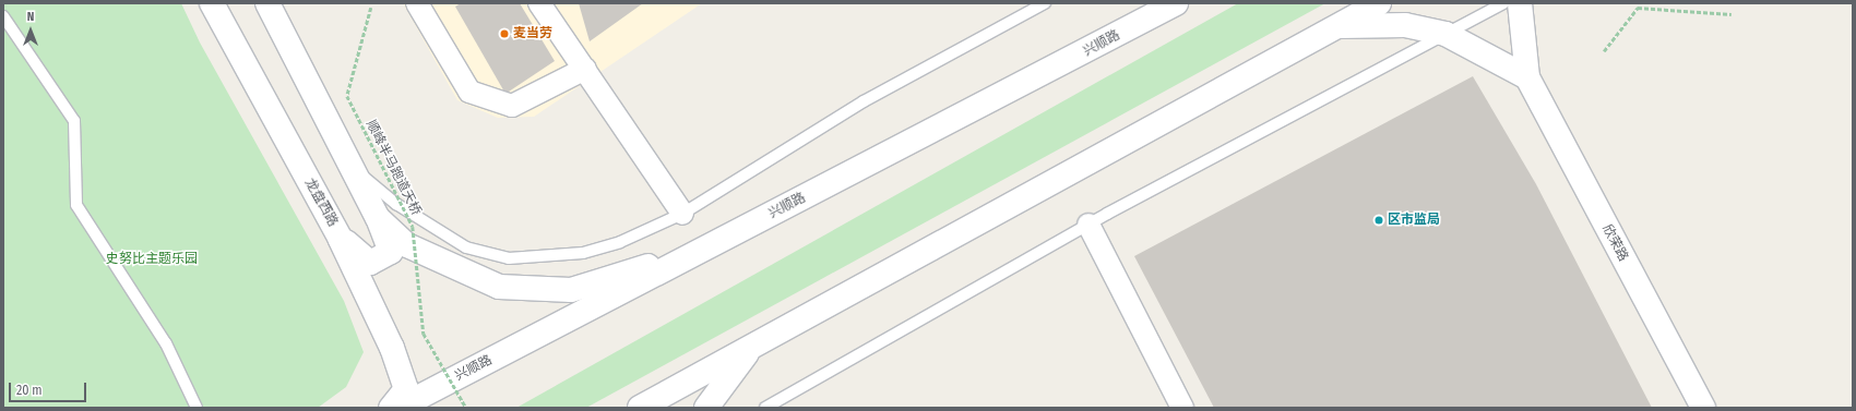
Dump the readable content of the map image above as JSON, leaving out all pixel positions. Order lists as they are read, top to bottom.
{
  "streets": {
    "main road": ["兴顺路", "龙盘西路", "欣荣路"],
    "path": ["顺峰半马跑道天桥"]
  },
  "parks": ["史努比主题乐园"],
  "places": ["麦当劳", "区市监局"],
  "scale_bar": "20 m",
  "north": "top"
}
